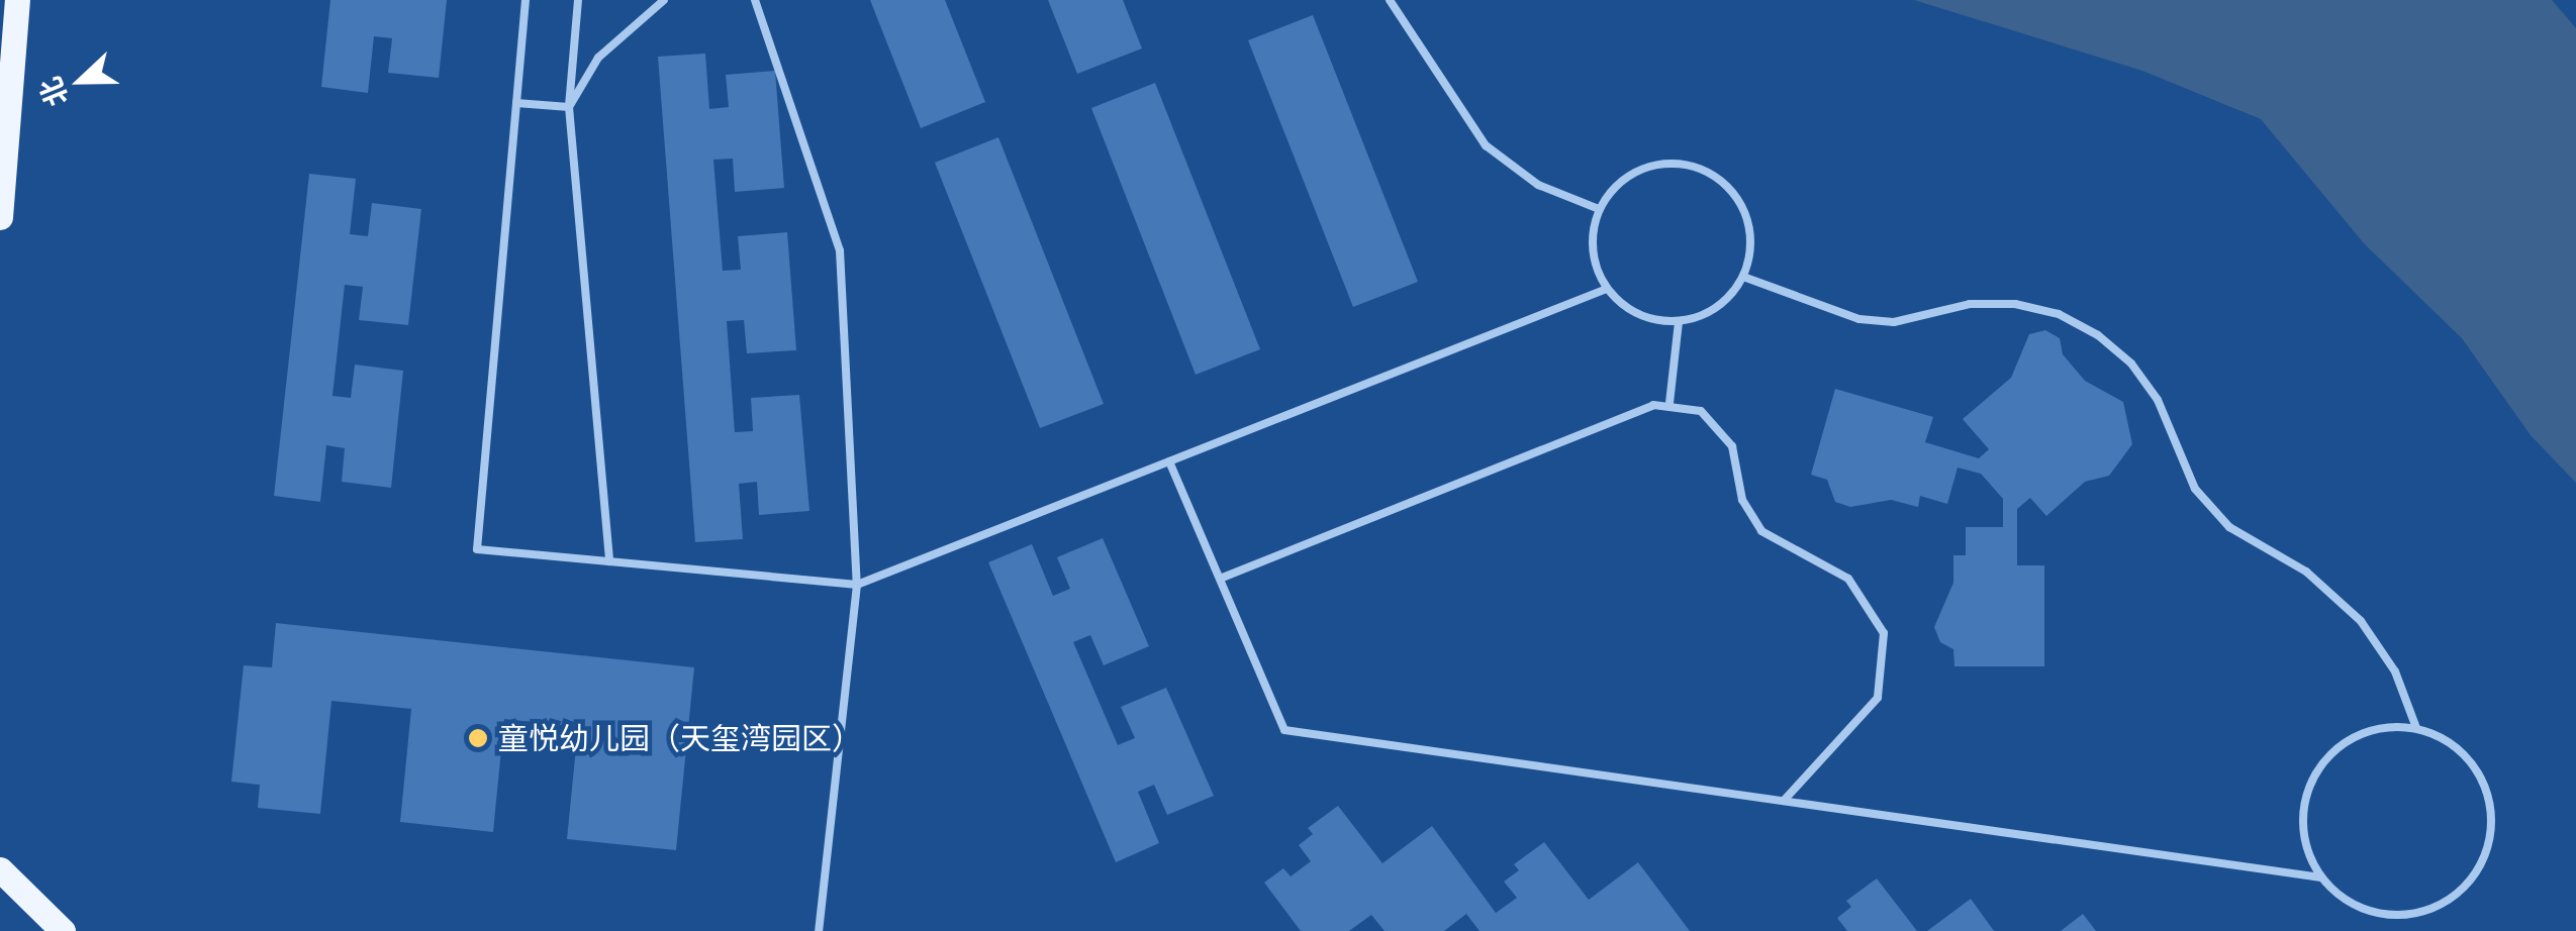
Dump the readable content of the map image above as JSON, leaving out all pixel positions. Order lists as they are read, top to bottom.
{
  "places": ["童悦幼儿园（天玺湾园区）"],
  "north": "left"
}
